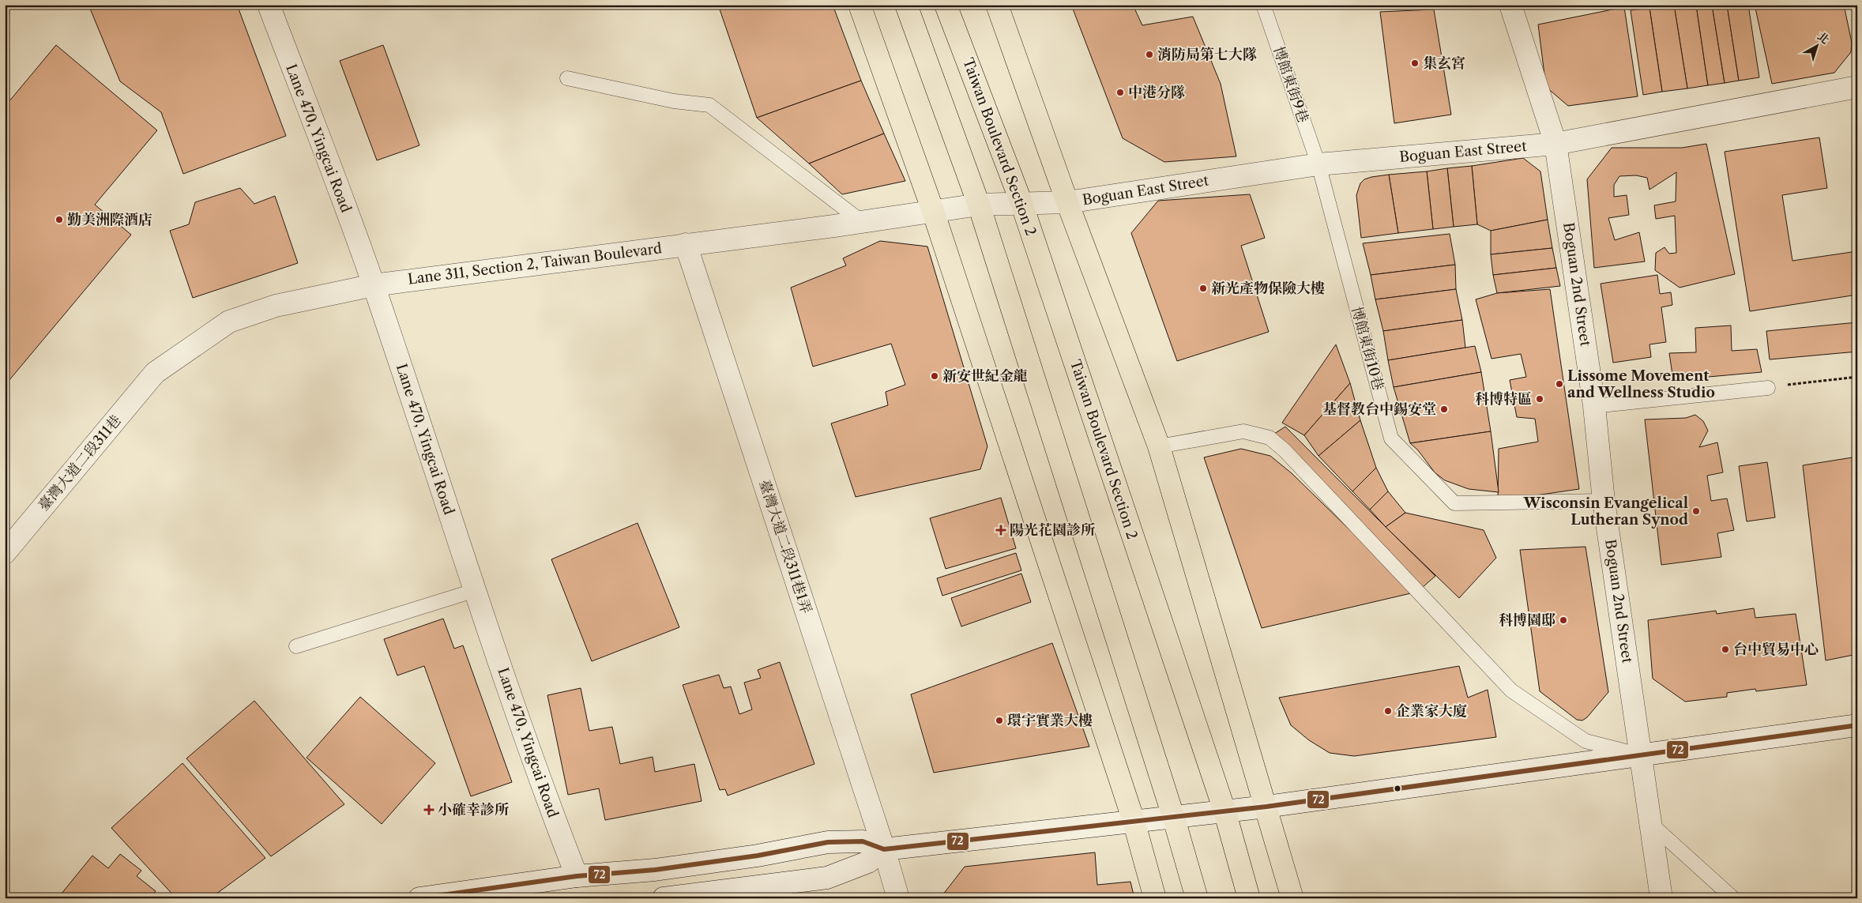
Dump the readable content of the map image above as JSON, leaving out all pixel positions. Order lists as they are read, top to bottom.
{
  "streets": {
    "main road": ["Taiwan Boulevard Section 2"],
    "street": [
      "Lane 470, Yingcai Road",
      "Boguan East Street",
      "Lane 311, Section 2, Taiwan Boulevard",
      "Boguan 2nd Street",
      "臺灣大道二段311巷1弄"
    ],
    "lane": ["博館東街9巷", "博館東街10巷"]
  },
  "crossings": [
    ["博館東街9巷", "Boguan East Street"],
    ["博館東街9巷", "博館東街10巷"],
    ["Lane 470, Yingcai Road", "Lane 311, Section 2, Taiwan Boulevard"],
    ["Taiwan Boulevard Section 2", "Boguan East Street"],
    ["Boguan East Street", "Lane 311, Section 2, Taiwan Boulevard"],
    ["Boguan East Street", "Boguan 2nd Street"],
    ["Boguan East Street", "博館東街10巷"],
    ["Lane 311, Section 2, Taiwan Boulevard", "臺灣大道二段311巷1弄"],
    ["Boguan 2nd Street", "博館東街10巷"]
  ],
  "places": {
    "other": [
      "消防局第七大隊",
      "集玄宮",
      "中港分隊",
      "勤美洲際酒店",
      "新光產物保險大樓",
      "新安世紀金龍",
      "Lissome Movement and Wellness Studio",
      "科博特區",
      "基督教台中錫安堂",
      "Wisconsin Evangelical Lutheran Synod",
      "科博園邸",
      "台中貿易中心",
      "企業家大廈",
      "環宇實業大樓"
    ],
    "health": ["陽光花園診所", "小確幸診所"]
  },
  "lines": ["transit line 72"],
  "north": "top right"
}
